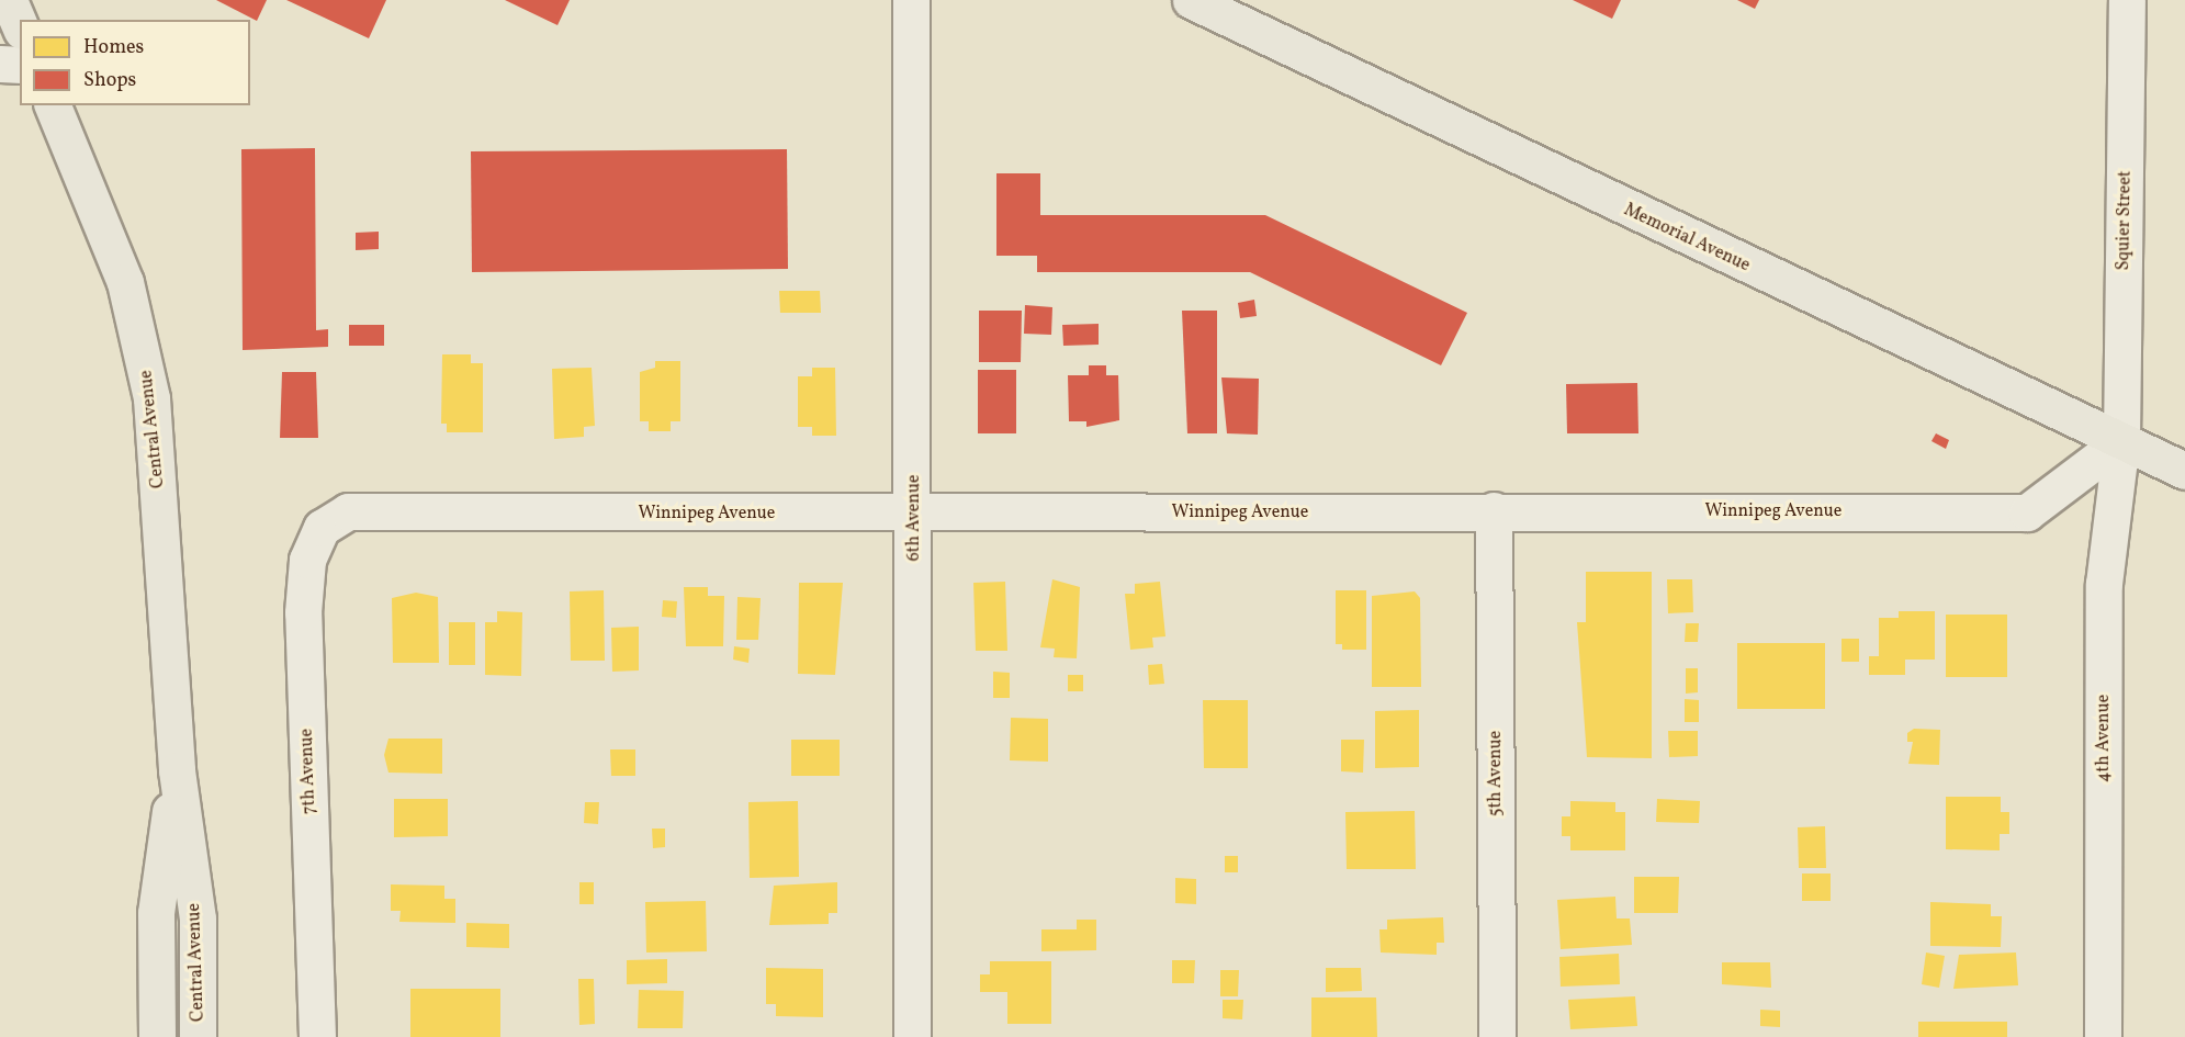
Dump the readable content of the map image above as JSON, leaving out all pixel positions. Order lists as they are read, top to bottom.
{
  "streets": {
    "main road": ["Memorial Avenue", "Central Avenue"],
    "street": [
      "Squier Street",
      "Winnipeg Avenue",
      "6th Avenue",
      "4th Avenue",
      "7th Avenue",
      "5th Avenue"
    ]
  },
  "crossings": [
    ["Squier Street", "Memorial Avenue"],
    ["Squier Street", "Winnipeg Avenue"],
    ["Squier Street", "4th Avenue"],
    ["Memorial Avenue", "Winnipeg Avenue"],
    ["Memorial Avenue", "4th Avenue"],
    ["Winnipeg Avenue", "6th Avenue"],
    ["Winnipeg Avenue", "4th Avenue"],
    ["Winnipeg Avenue", "7th Avenue"],
    ["Winnipeg Avenue", "5th Avenue"]
  ],
  "legend": ["Homes", "Shops"]
}
